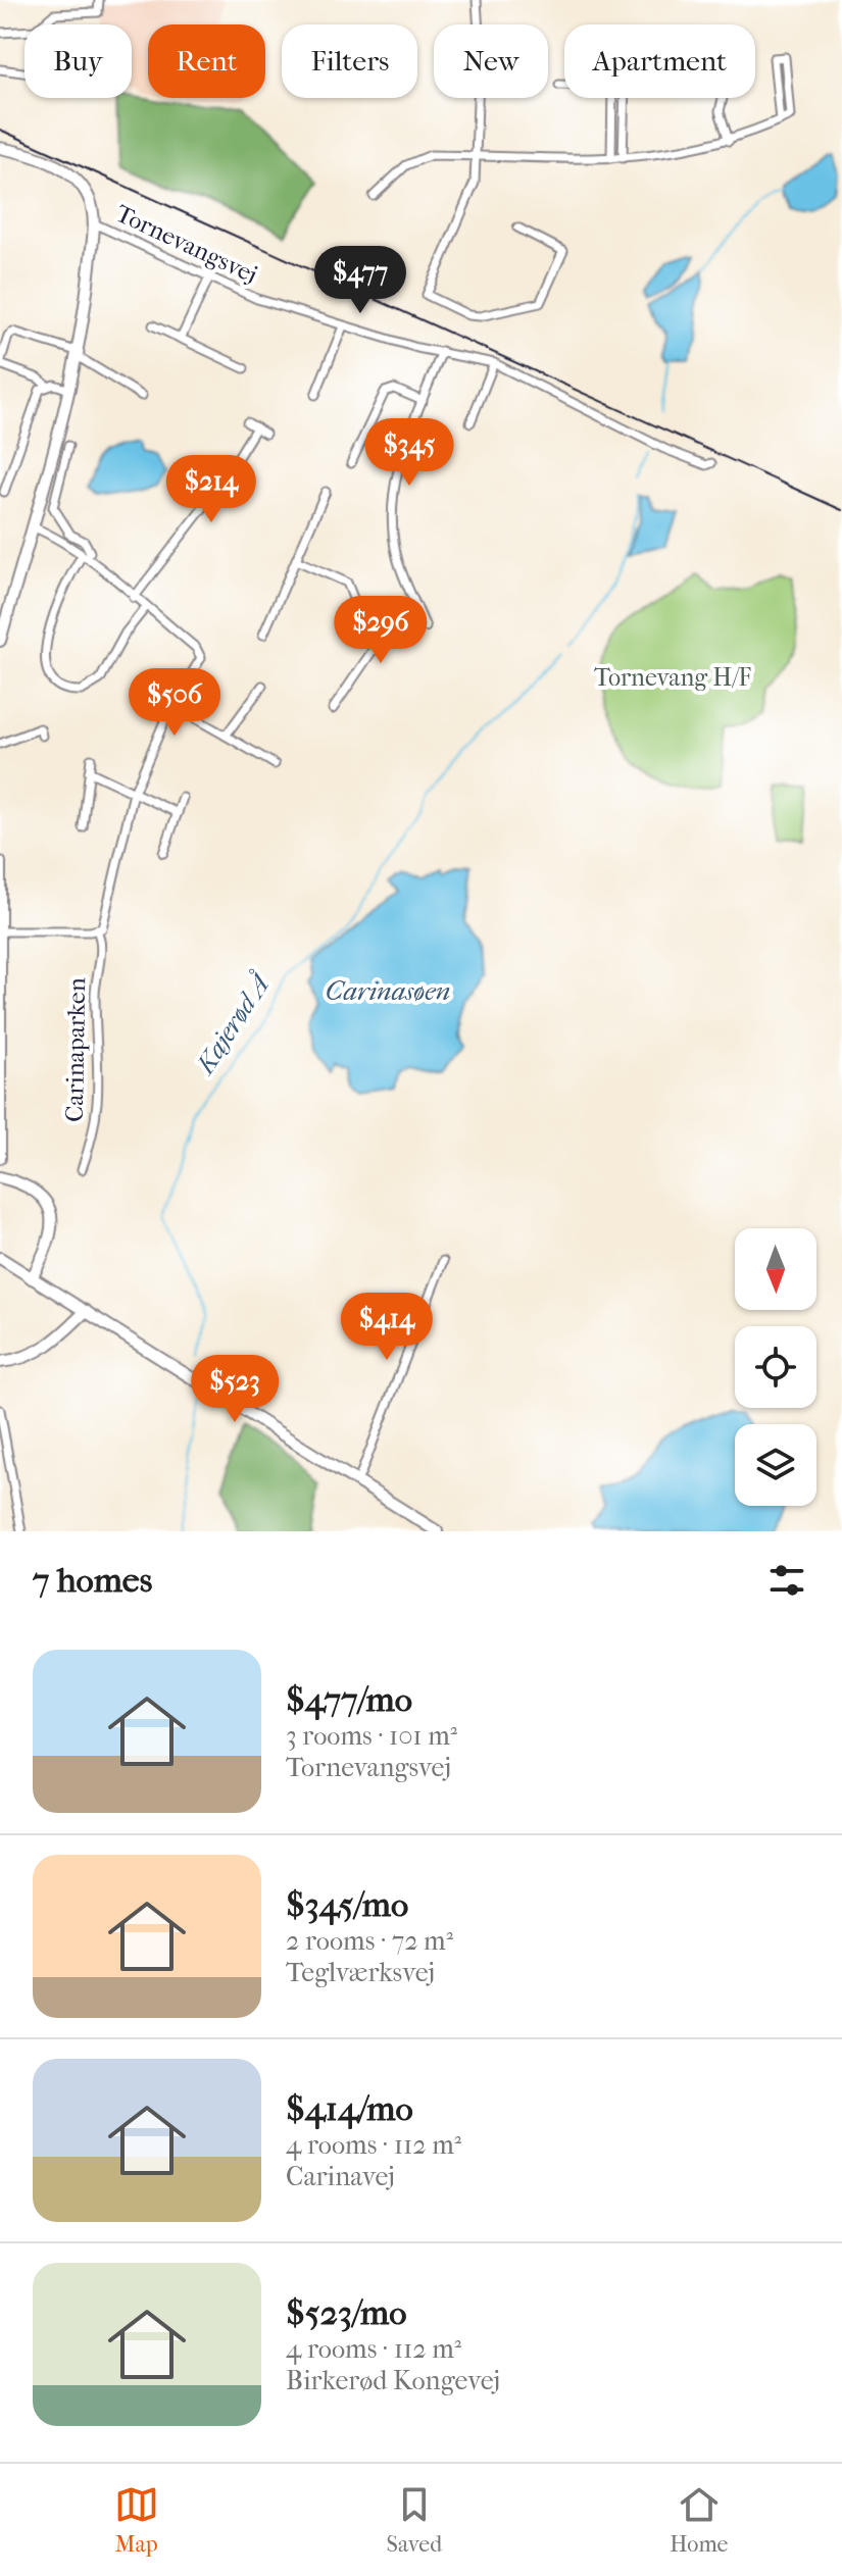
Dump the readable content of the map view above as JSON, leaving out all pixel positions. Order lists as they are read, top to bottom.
{
  "streets": {
    "street": ["Tornevangsvej", "Carinaparken"]
  },
  "water": ["Carinasøen", "Kajerød Å"],
  "parks": ["Tornevang H/F"],
  "north": "bottom",
  "page": {
    "chip": [
      "Buy",
      "Rent",
      "Filters",
      "New",
      "Apartment"
    ],
    "price": [
      "$477",
      "$345",
      "$214",
      "$296",
      "$506",
      "$414",
      "$523"
    ],
    "heading": "7 homes",
    "list": [
      {
        "name": "$477/mo",
        "note": "3 rooms · 101 m² · Tornevangsvej"
      },
      {
        "name": "$345/mo",
        "note": "2 rooms · 72 m² · Teglværksvej"
      },
      {
        "name": "$414/mo",
        "note": "4 rooms · 112 m² · Carinavej"
      },
      {
        "name": "$523/mo",
        "note": "4 rooms · 112 m² · Birkerød Kongevej"
      }
    ],
    "tabs": ["Map", "Saved", "Home"]
  }
}
